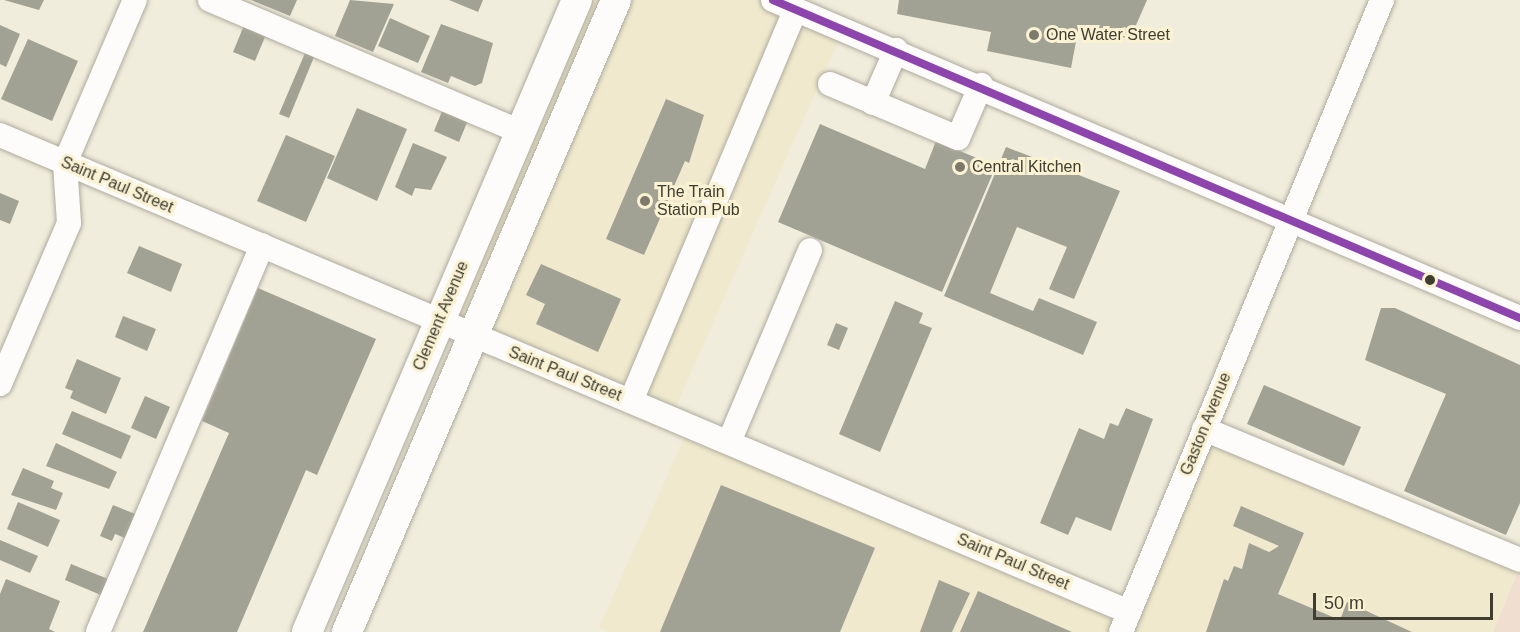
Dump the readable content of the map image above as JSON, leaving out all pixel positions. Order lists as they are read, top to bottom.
{
  "streets": {
    "main road": ["Clement Avenue"],
    "street": ["Saint Paul Street", "Gaston Avenue"]
  },
  "crossings": [
    ["Saint Paul Street", "Clement Avenue"],
    ["Saint Paul Street", "Gaston Avenue"]
  ],
  "places": ["One Water Street", "Central Kitchen", "The Train Station Pub"],
  "scale_bar": "50 m"
}
